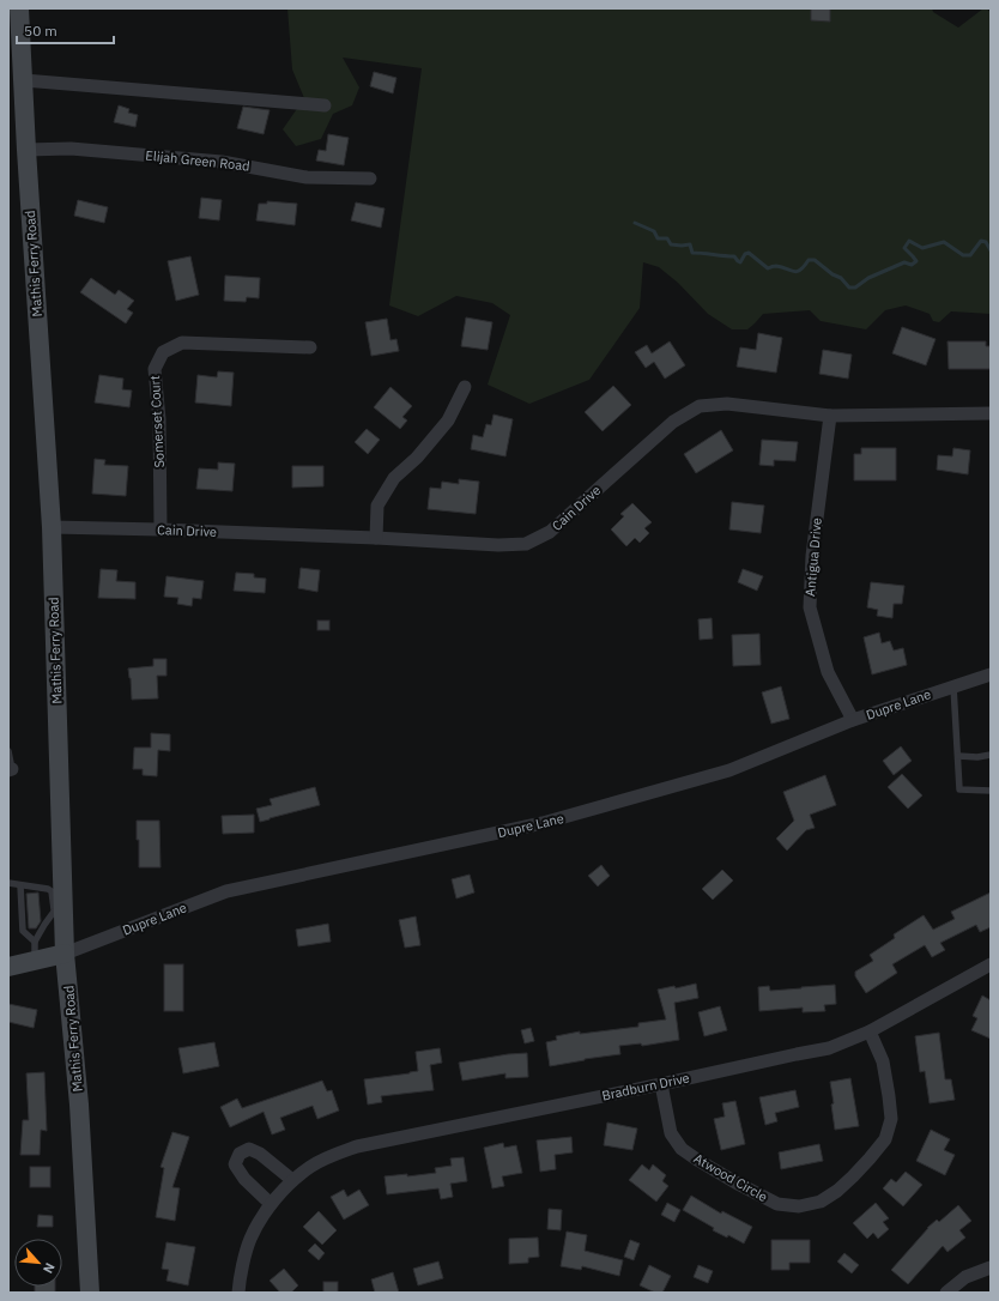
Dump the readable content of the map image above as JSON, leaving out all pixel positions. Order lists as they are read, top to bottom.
{
  "streets": {
    "main road": ["Mathis Ferry Road"],
    "street": [
      "Elijah Green Road",
      "Somerset Court",
      "Cain Drive",
      "Antigua Drive",
      "Dupre Lane",
      "Bradburn Drive",
      "Atwood Circle"
    ]
  },
  "crossings": [
    ["Elijah Green Road", "Mathis Ferry Road"],
    ["Mathis Ferry Road", "Cain Drive"],
    ["Mathis Ferry Road", "Dupre Lane"],
    ["Somerset Court", "Cain Drive"],
    ["Cain Drive", "Antigua Drive"],
    ["Antigua Drive", "Dupre Lane"],
    ["Bradburn Drive", "Atwood Circle"]
  ],
  "scale_bar": "50 m",
  "north": "bottom right"
}
